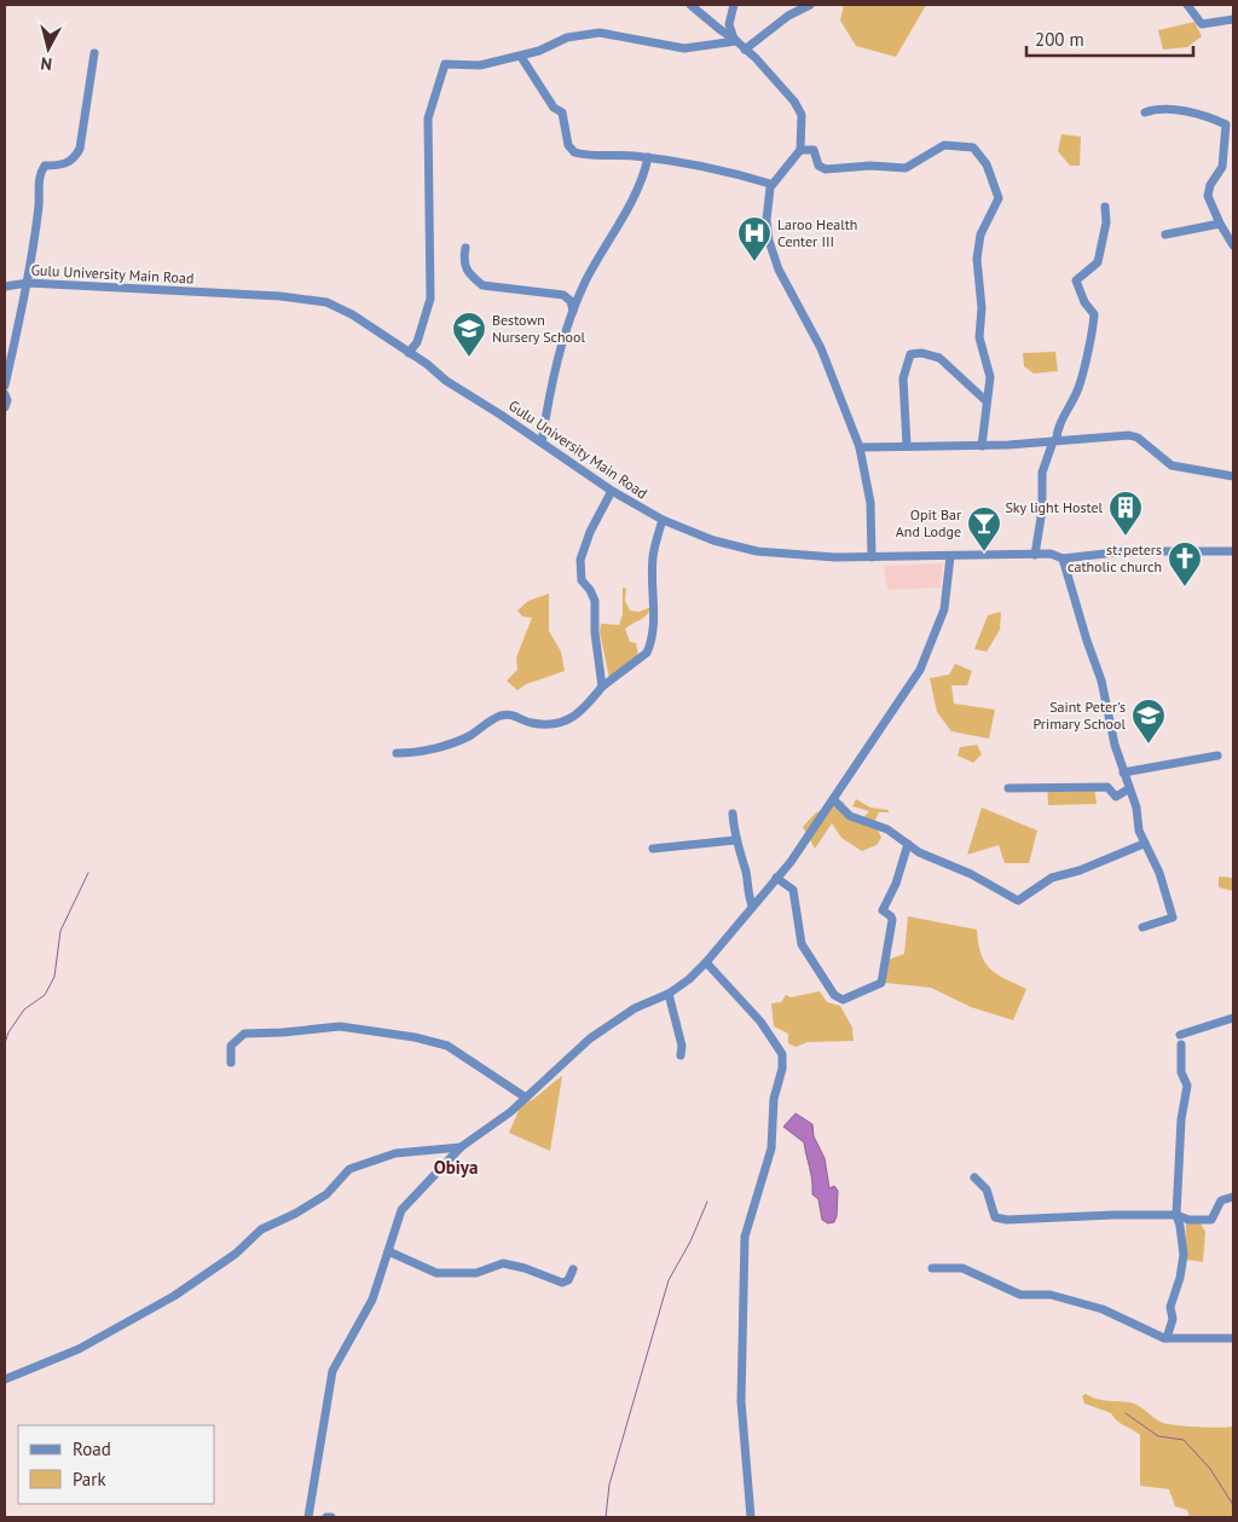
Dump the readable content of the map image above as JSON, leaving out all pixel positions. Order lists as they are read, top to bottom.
{
  "streets": {
    "street": ["Gulu University Main Road"]
  },
  "districts": ["Obiya"],
  "places": {
    "hospital": ["Laroo Health Center III"],
    "school or university": ["Bestown Nursery School", "Saint Peter's Primary School"],
    "building": ["Sky light Hostel"],
    "bar": ["Opit Bar And Lodge"],
    "church": ["st. peters catholic church"]
  },
  "legend": ["Road", "Park"],
  "scale_bar": "200 m",
  "north": "bottom"
}
